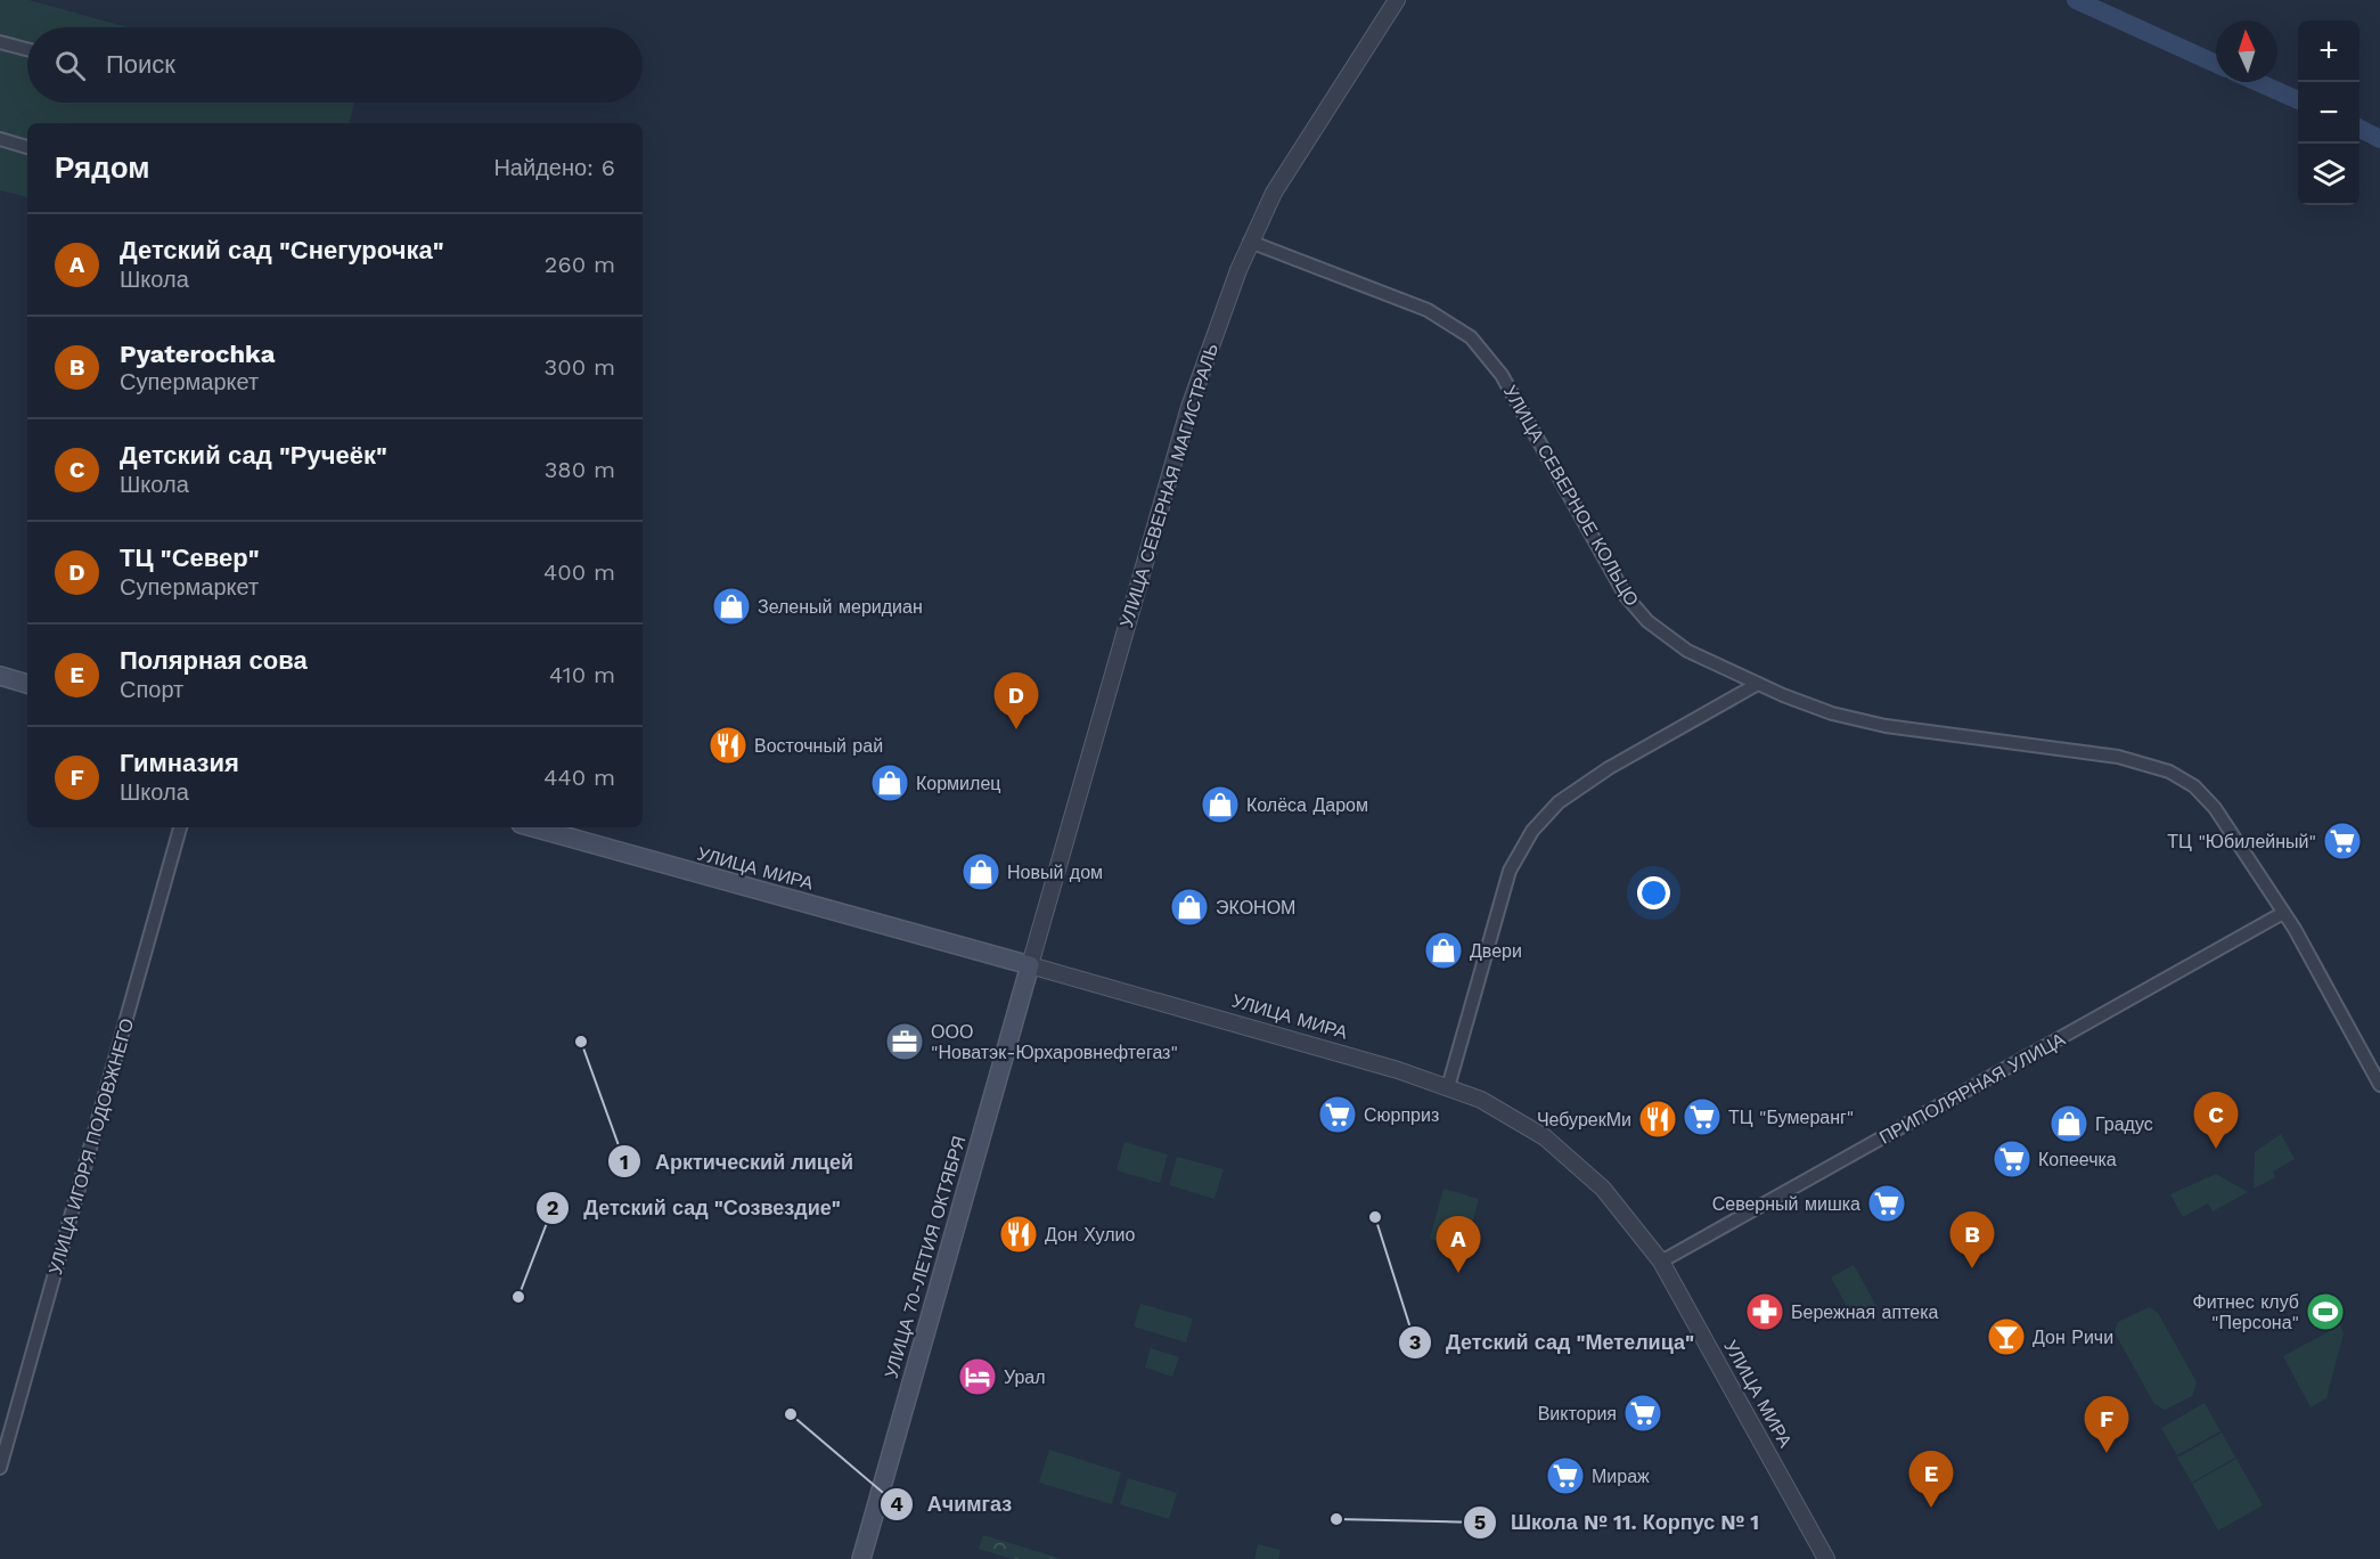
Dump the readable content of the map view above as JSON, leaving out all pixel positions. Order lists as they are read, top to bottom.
{
  "streets": {
    "main road": ["УЛИЦА МИРА", "УЛИЦА 70-ЛЕТИЯ ОКТЯБРЯ"],
    "street": [
      "УЛИЦА СЕВЕРНАЯ МАГИСТРАЛЬ",
      "УЛИЦА СЕВЕРНОЕ КОЛЬЦО",
      "ПРИПОЛЯРНАЯ УЛИЦА",
      "УЛИЦА ИГОРЯ ПОДОВЖНЕГО"
    ]
  },
  "crossings": [
    ["УЛИЦА СЕВЕРНАЯ МАГИСТРАЛЬ", "УЛИЦА СЕВЕРНОЕ КОЛЬЦО"],
    ["УЛИЦА СЕВЕРНАЯ МАГИСТРАЛЬ", "УЛИЦА МИРА"],
    ["УЛИЦА СЕВЕРНАЯ МАГИСТРАЛЬ", "УЛИЦА 70-ЛЕТИЯ ОКТЯБРЯ"],
    ["УЛИЦА СЕВЕРНОЕ КОЛЬЦО", "ПРИПОЛЯРНАЯ УЛИЦА"],
    ["УЛИЦА МИРА", "ПРИПОЛЯРНАЯ УЛИЦА"],
    ["УЛИЦА МИРА", "УЛИЦА 70-ЛЕТИЯ ОКТЯБРЯ"]
  ],
  "places": {
    "shop": [
      "Зеленый меридиан",
      "Кормилец",
      "Колёса Даром",
      "Новый дом",
      "ЭКОНОМ",
      "Двери",
      "Градус"
    ],
    "restaurant": ["Восточный рай", "ЧебурекМи", "Дон Хулио"],
    "supermarket": [
      "ТЦ \"Юбилейный\"",
      "Сюрприз",
      "ТЦ \"Бумеранг\"",
      "Копеечка",
      "Северный мишка",
      "Виктория",
      "Мираж"
    ],
    "other": [
      "Арктический лицей",
      "Детский сад \"Метелица\"",
      "Детский сад \"Созвездие\"",
      "Ачимгаз",
      "Школа № 11. Корпус № 1"
    ],
    "office": ["ООО \"Новатэк-Юрхаровнефтегаз\""],
    "pharmacy": ["Бережная аптека"],
    "sports": ["Фитнес клуб \"Персона\""],
    "bar": ["Дон Ричи"],
    "hotel": ["Урал"]
  },
  "north": "top",
  "page": {
    "map_buttons": ["+", "−"],
    "search": "Поиск",
    "heading": ["Рядом", "Найдено: 6"],
    "list": [
      {
        "mark": "A",
        "name": "Детский сад \"Снегурочка\"",
        "note": "Школа",
        "value": "260 m"
      },
      {
        "mark": "B",
        "name": "Pyaterochka",
        "note": "Супермаркет",
        "value": "300 m"
      },
      {
        "mark": "C",
        "name": "Детский сад \"Ручеёк\"",
        "note": "Школа",
        "value": "380 m"
      },
      {
        "mark": "D",
        "name": "ТЦ \"Север\"",
        "note": "Супермаркет",
        "value": "400 m"
      },
      {
        "mark": "E",
        "name": "Полярная сова",
        "note": "Спорт",
        "value": "410 m"
      },
      {
        "mark": "F",
        "name": "Гимназия",
        "note": "Школа",
        "value": "440 m"
      }
    ],
    "pins": [
      "D",
      "C",
      "B",
      "A",
      "F",
      "E"
    ]
  }
}
